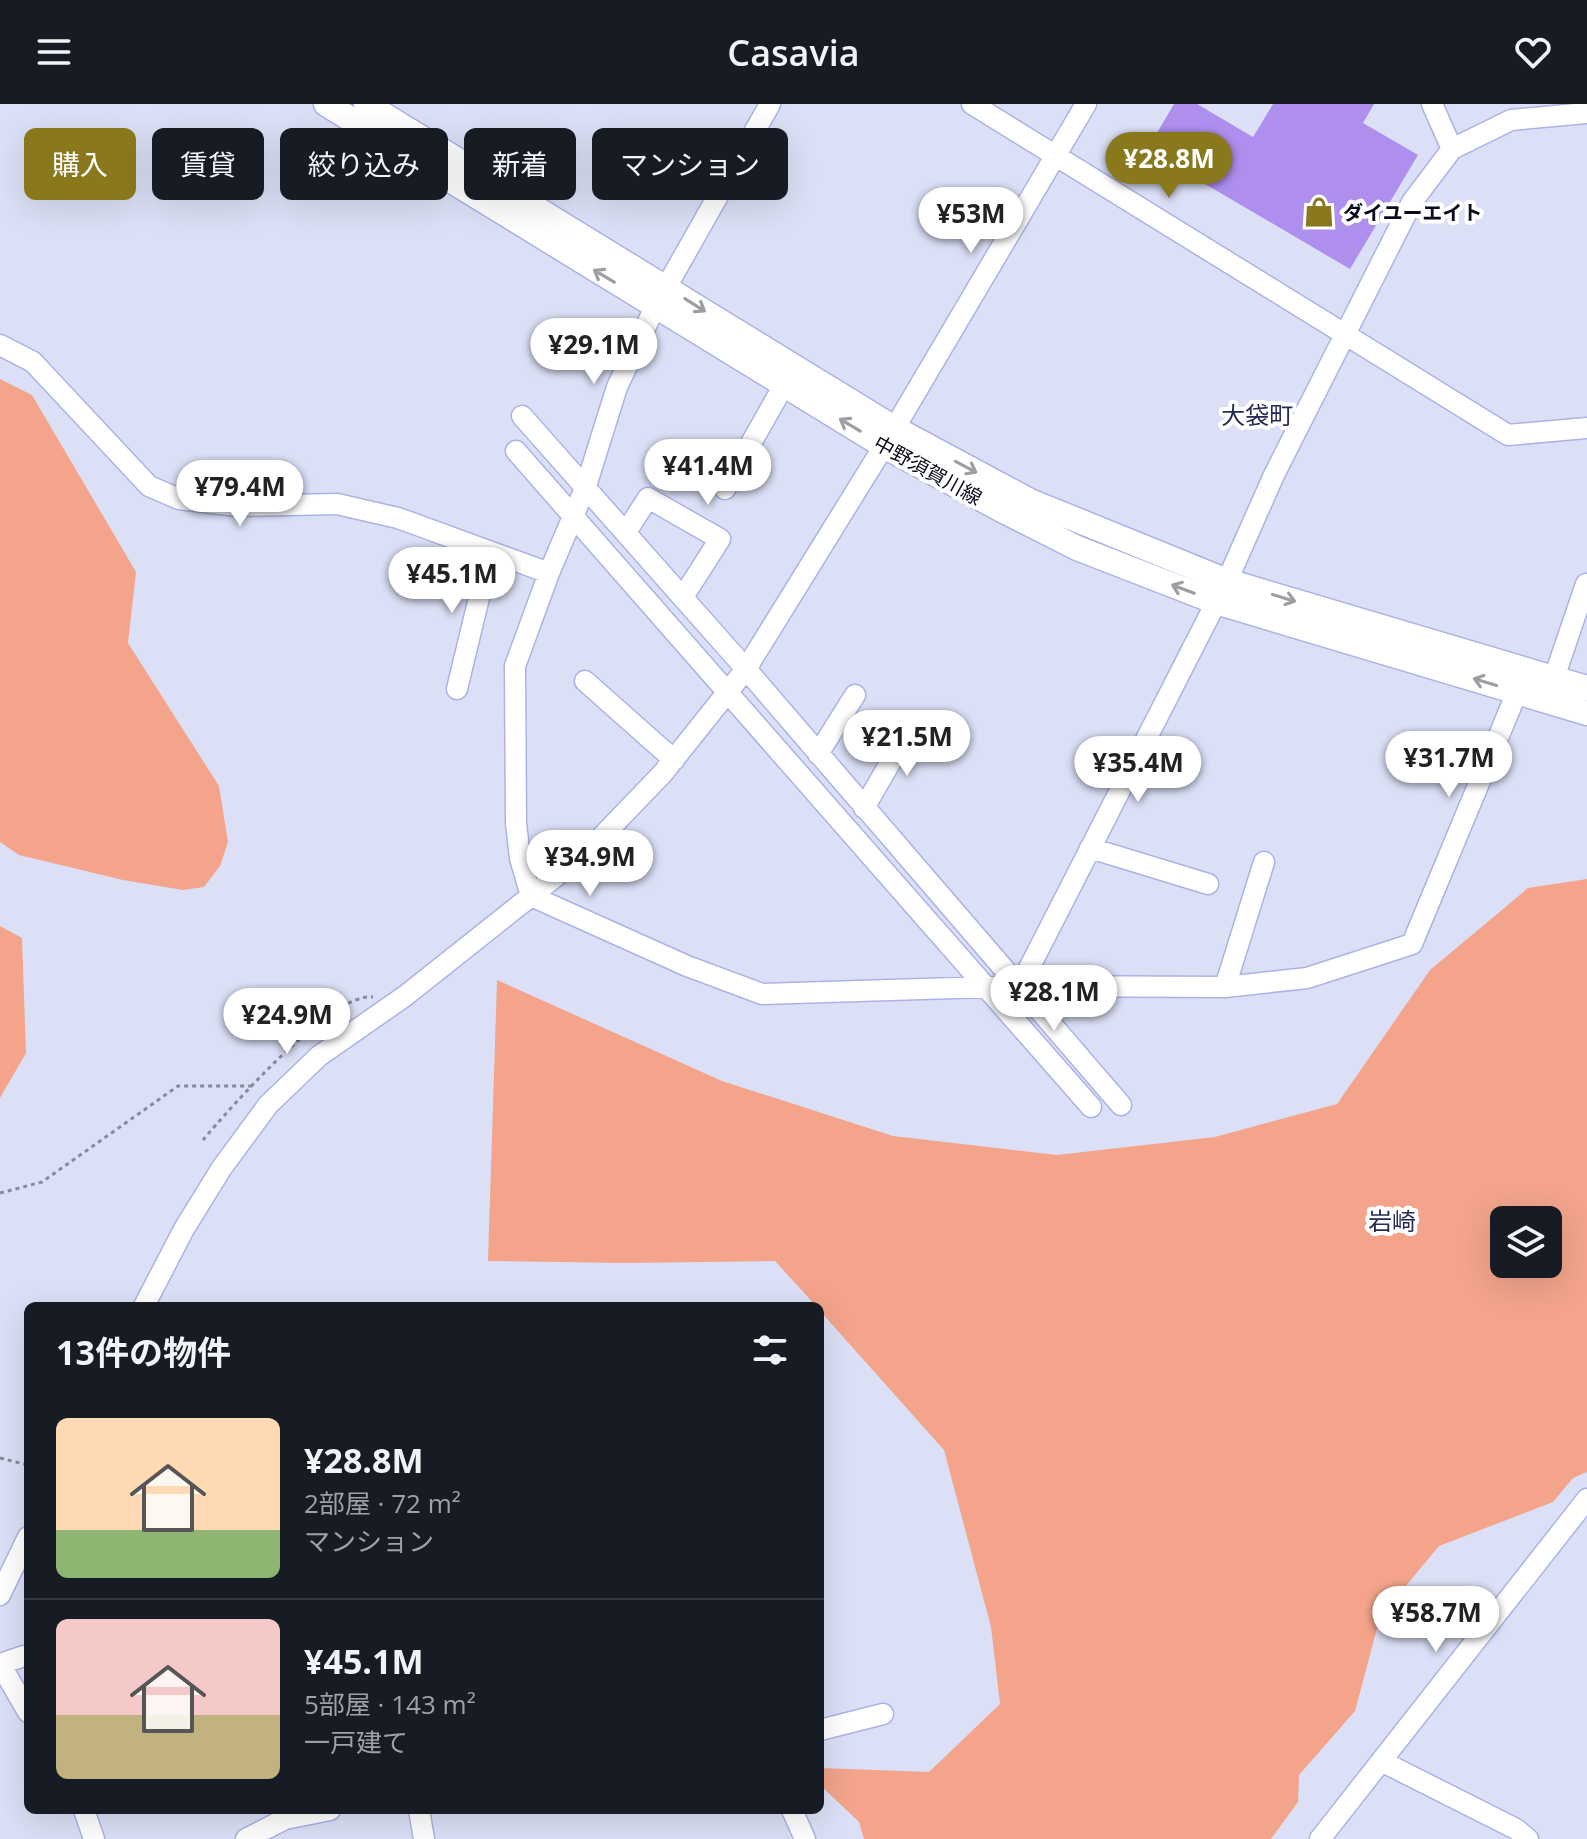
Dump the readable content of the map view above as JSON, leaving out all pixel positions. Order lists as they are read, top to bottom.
{
  "streets": {
    "main road": ["中野須賀川線"]
  },
  "districts": ["大袋町", "岩崎"],
  "places": {
    "shop": ["ダイユーエイト"]
  },
  "page": {
    "header": "Casavia",
    "chip": [
      "購入",
      "賃貸",
      "絞り込み",
      "新着",
      "マンション"
    ],
    "price": [
      "¥28.8M",
      "¥53M",
      "¥29.1M",
      "¥41.4M",
      "¥79.4M",
      "¥45.1M",
      "¥21.5M",
      "¥31.7M",
      "¥35.4M",
      "¥34.9M",
      "¥28.1M",
      "¥24.9M",
      "¥58.7M"
    ],
    "heading": "13件の物件",
    "list": [
      {
        "name": "¥28.8M",
        "note": "2部屋 · 72 m² · マンション"
      },
      {
        "name": "¥45.1M",
        "note": "5部屋 · 143 m² · 一戸建て"
      }
    ]
  }
}
